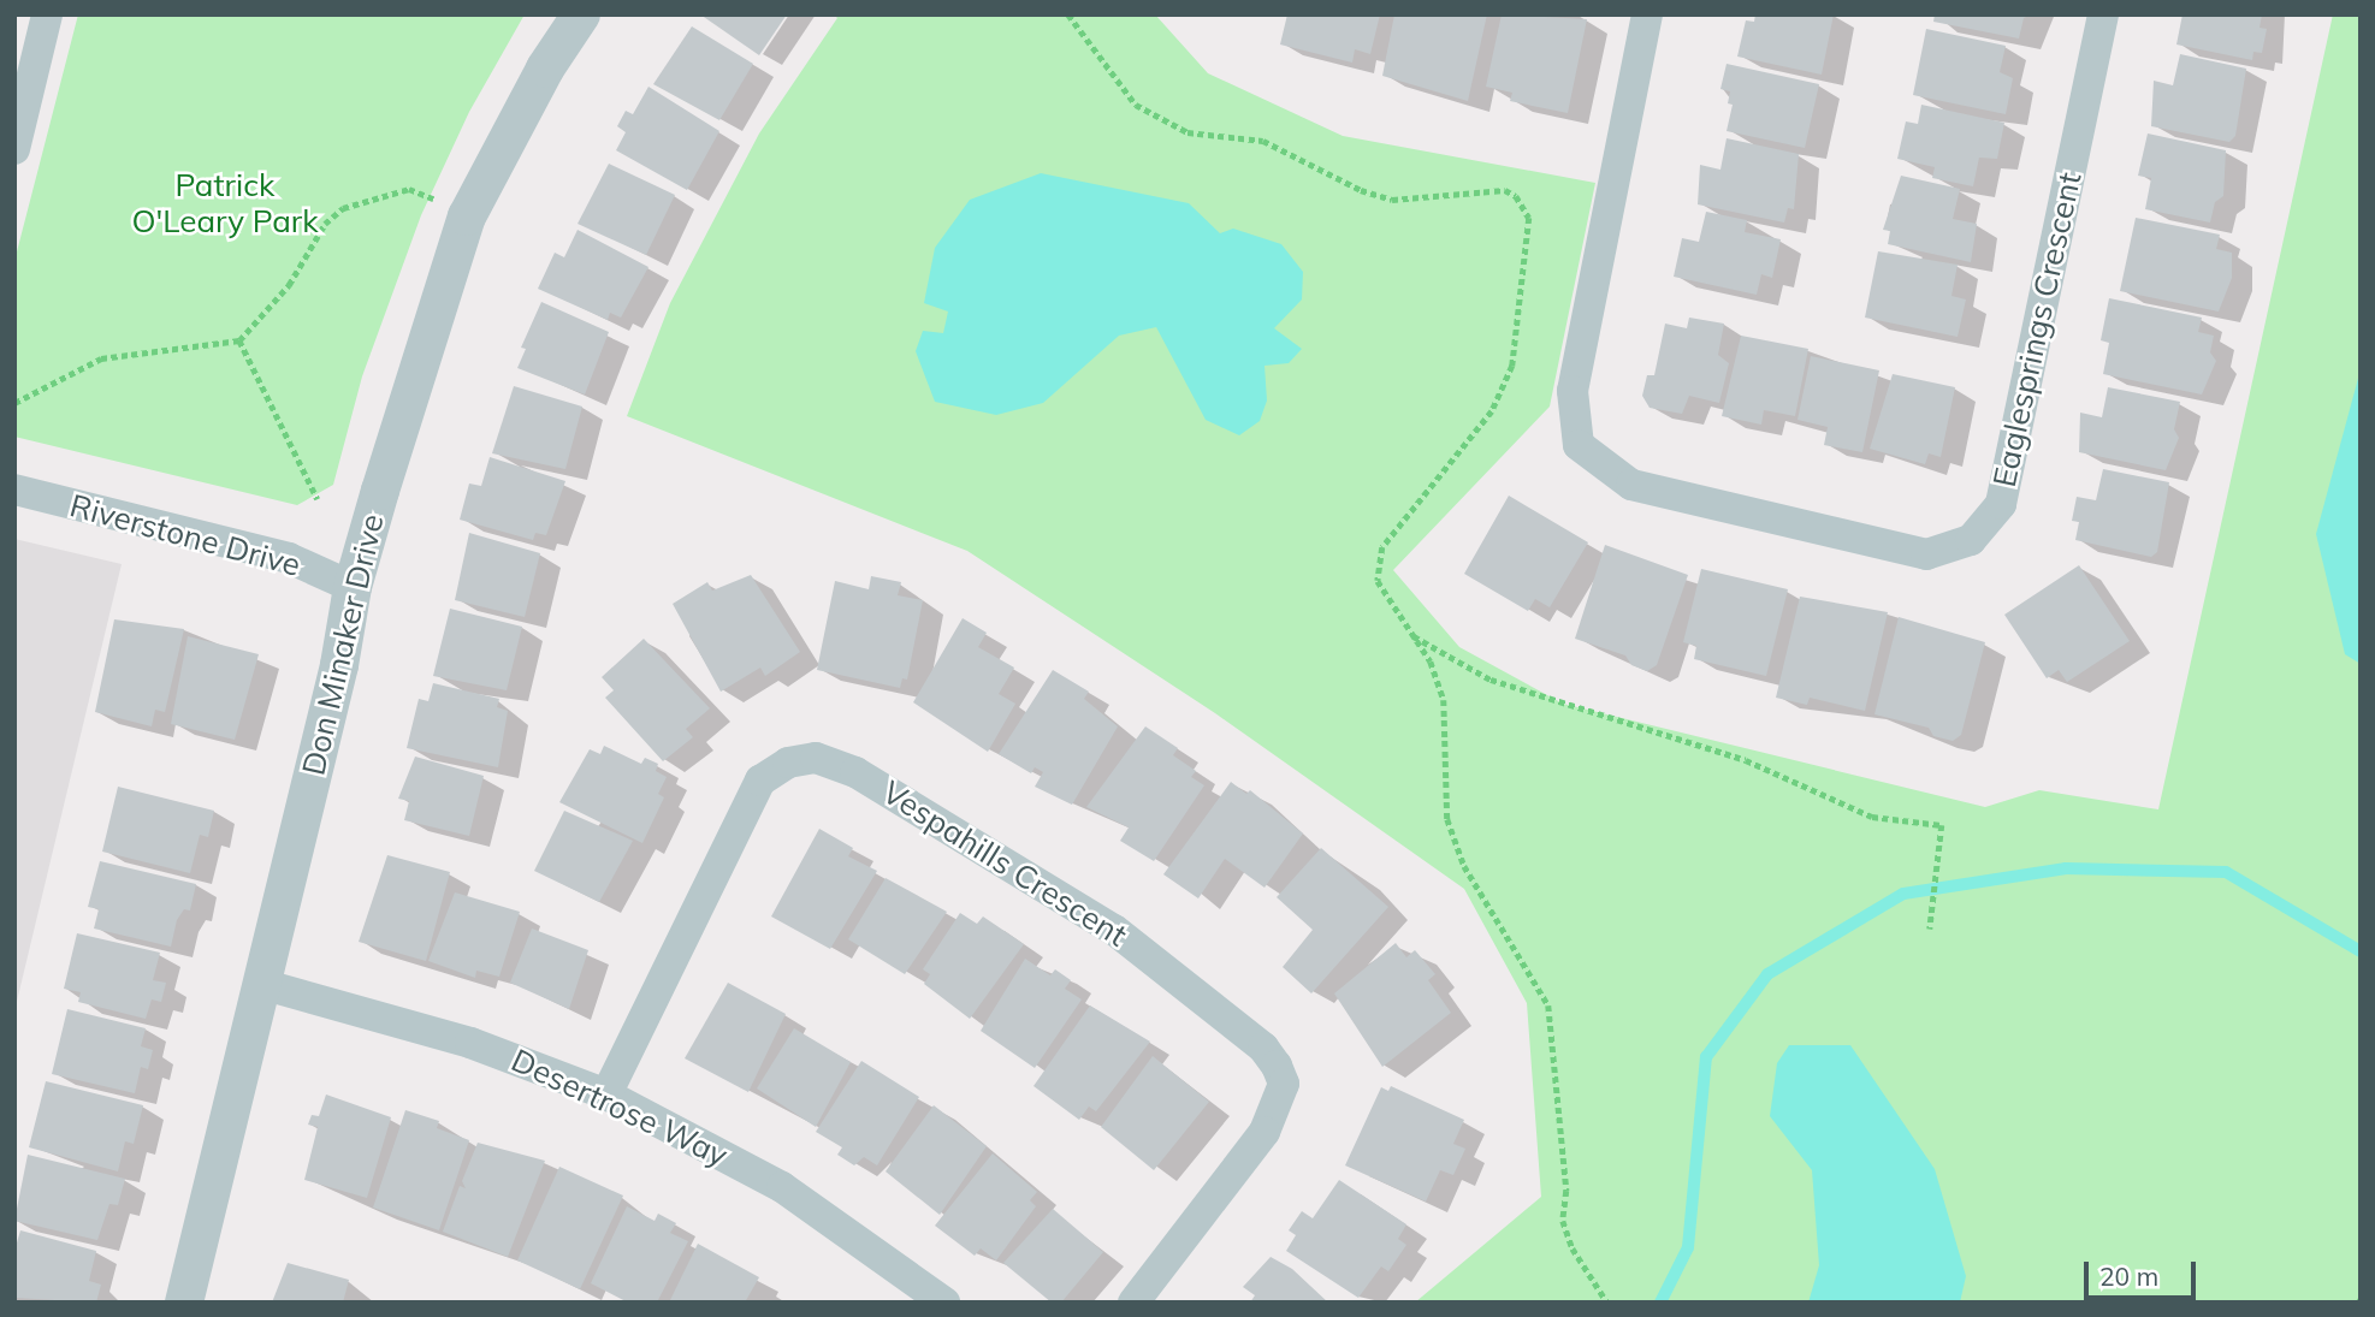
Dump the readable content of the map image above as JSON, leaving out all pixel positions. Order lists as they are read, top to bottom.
{
  "streets": {
    "street": [
      "Eaglesprings Crescent",
      "Riverstone Drive",
      "Don Minaker Drive",
      "Vespahills Crescent",
      "Desertrose Way"
    ]
  },
  "crossings": [
    ["Riverstone Drive", "Don Minaker Drive"],
    ["Don Minaker Drive", "Desertrose Way"],
    ["Vespahills Crescent", "Desertrose Way"]
  ],
  "parks": ["Patrick O'Leary Park"],
  "scale_bar": "20 m"
}
